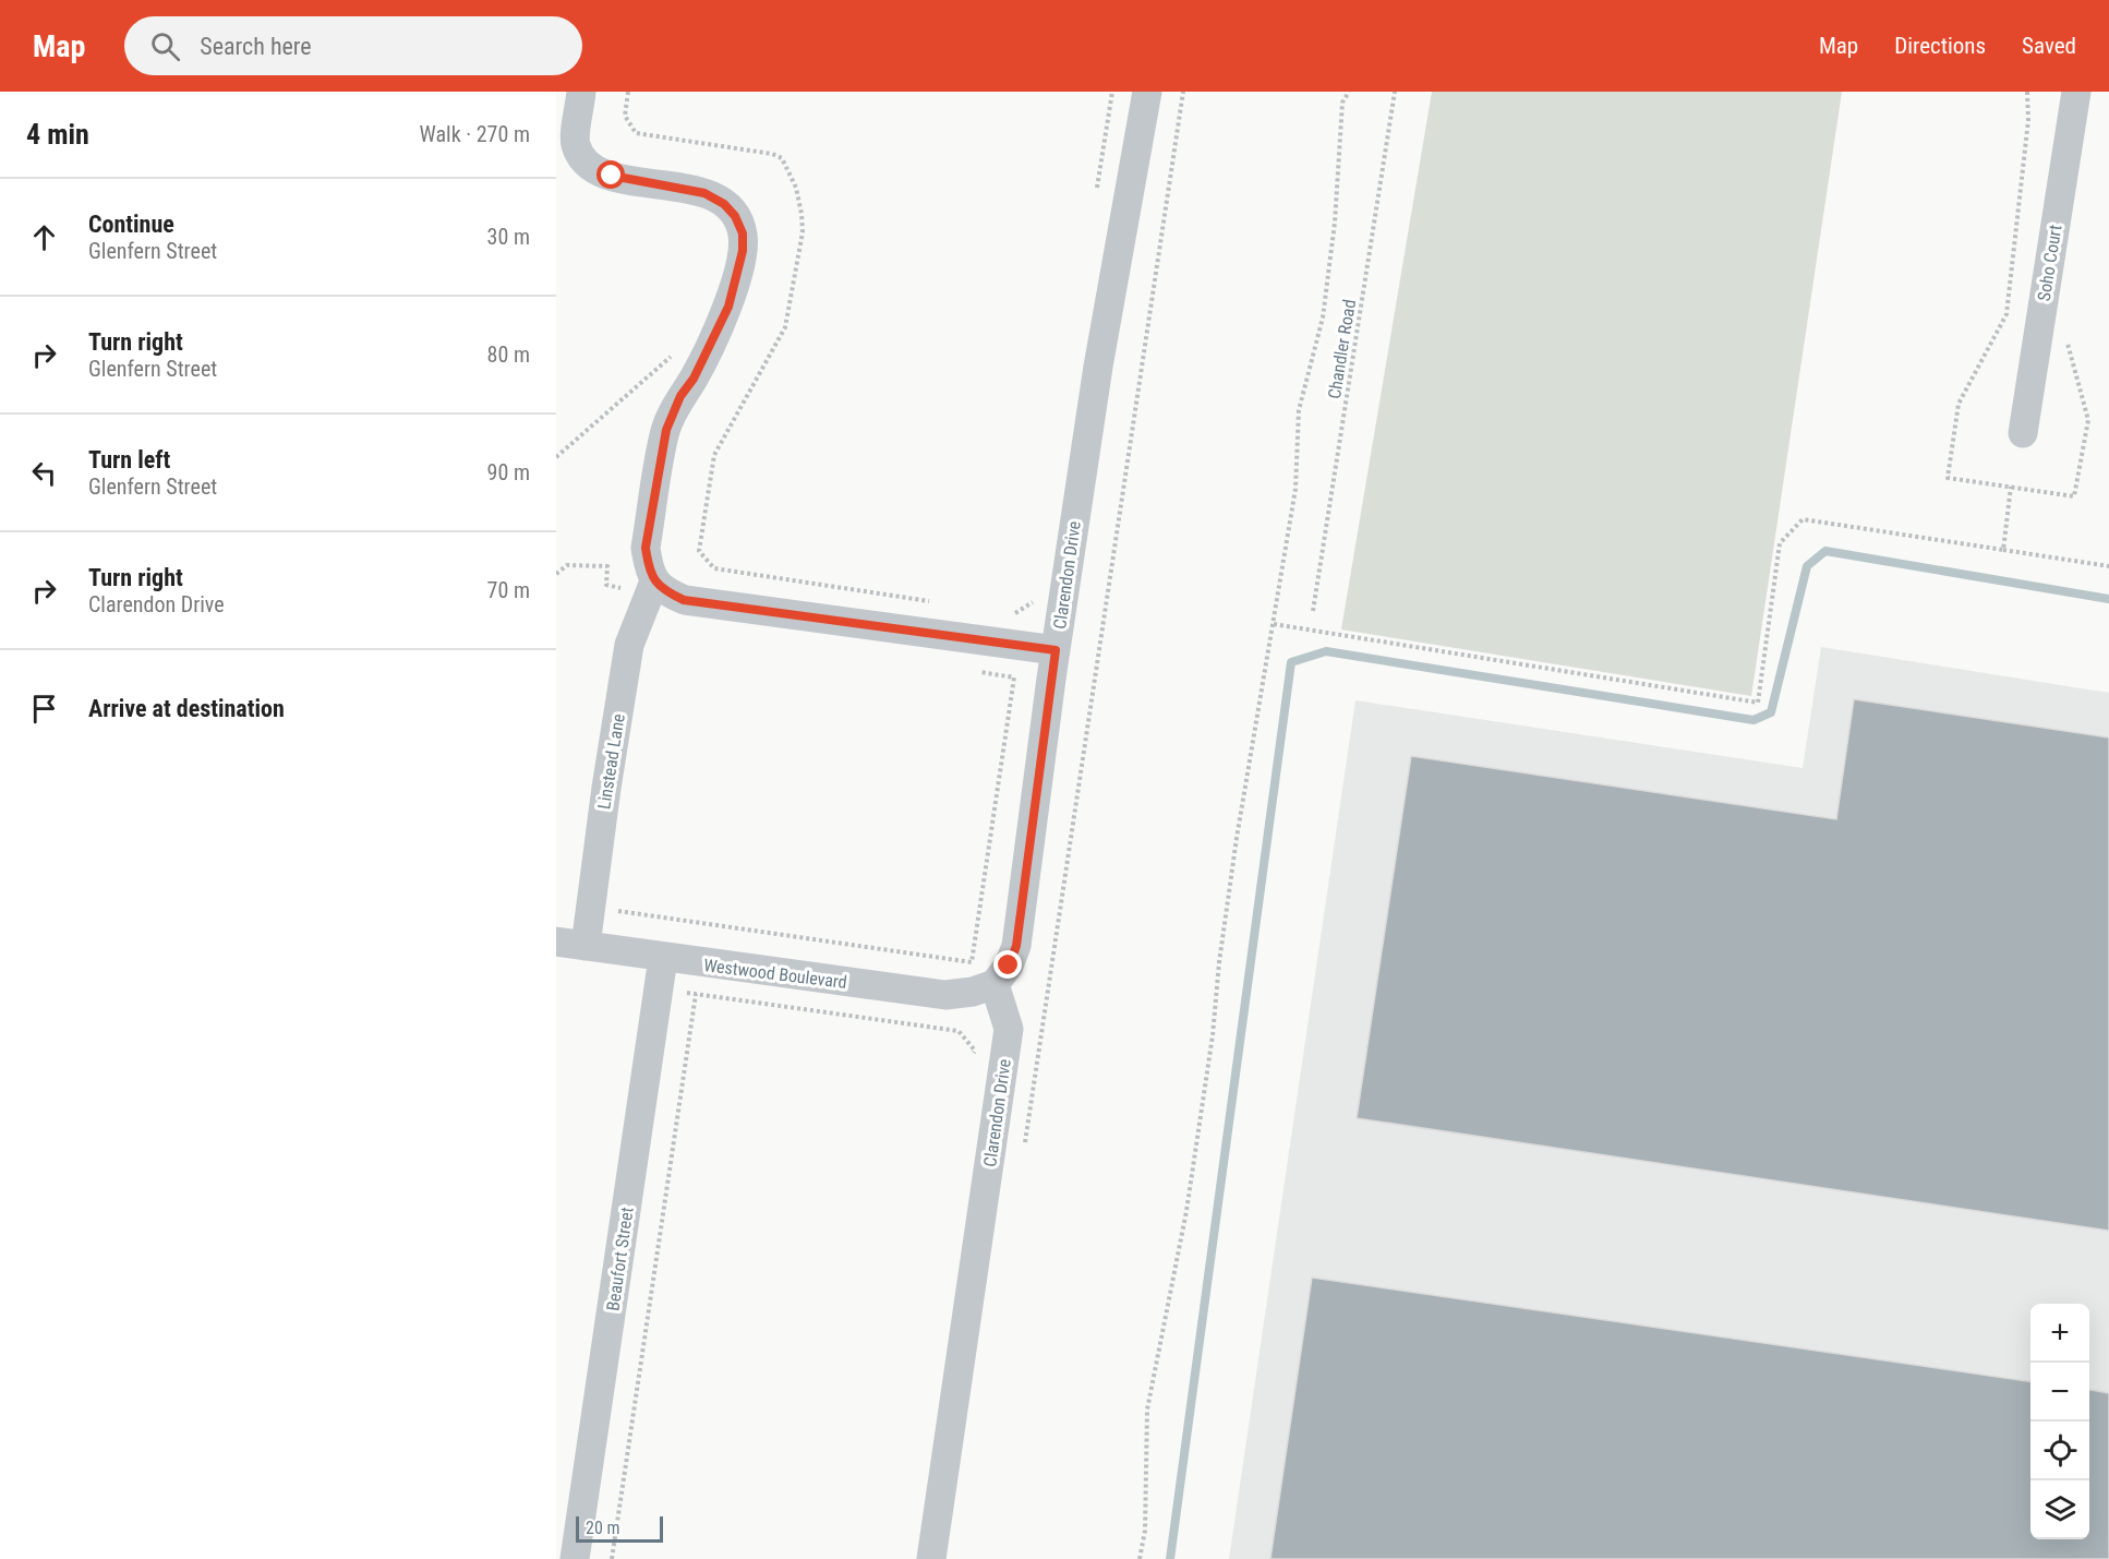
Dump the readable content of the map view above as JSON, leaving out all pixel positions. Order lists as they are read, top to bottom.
{
  "streets": {
    "street": [
      "Soho Court",
      "Clarendon Drive",
      "Linstead Lane",
      "Westwood Boulevard",
      "Beaufort Street"
    ],
    "path": ["Chandler Road"]
  },
  "crossings": [
    ["Clarendon Drive", "Westwood Boulevard"],
    ["Linstead Lane", "Westwood Boulevard"],
    ["Westwood Boulevard", "Beaufort Street"]
  ],
  "scale_bar": "20 m",
  "page": {
    "header": "Map",
    "search": "Search here",
    "nav": ["Map", "Directions", "Saved"],
    "heading": ["4 min", "Walk · 270 m"],
    "list": [
      ["Continue", "Glenfern Street", "30 m"],
      ["Turn right", "Glenfern Street", "80 m"],
      ["Turn left", "Glenfern Street", "90 m"],
      ["Turn right", "Clarendon Drive", "70 m"],
      "Arrive at destination"
    ],
    "map_buttons": ["+", "−"],
    "scale": "20 m"
  }
}
